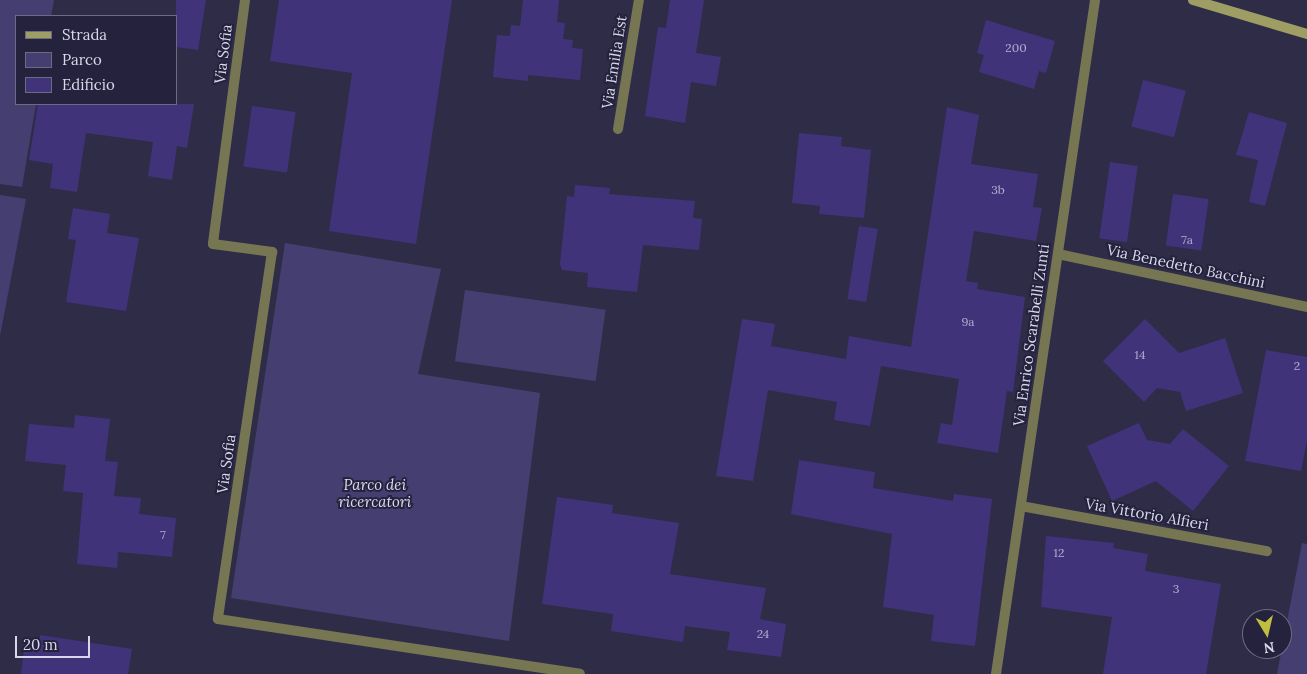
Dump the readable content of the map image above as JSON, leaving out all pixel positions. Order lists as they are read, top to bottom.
{
  "streets": {
    "street": [
      "Via Sofia",
      "Via Emilia Est",
      "Via Benedetto Bacchini",
      "Via Enrico Scarabelli Zunti",
      "Via Vittorio Alfieri"
    ]
  },
  "crossings": [
    ["Via Benedetto Bacchini", "Via Enrico Scarabelli Zunti"],
    ["Via Enrico Scarabelli Zunti", "Via Vittorio Alfieri"]
  ],
  "parks": ["Parco dei ricercatori"],
  "house_numbers": [
    "200",
    "3b",
    "7a",
    "9a",
    "14",
    "2",
    "7",
    "12",
    "3",
    "24"
  ],
  "legend": ["Strada", "Parco", "Edificio"],
  "scale_bar": "20 m",
  "north": "bottom"
}
